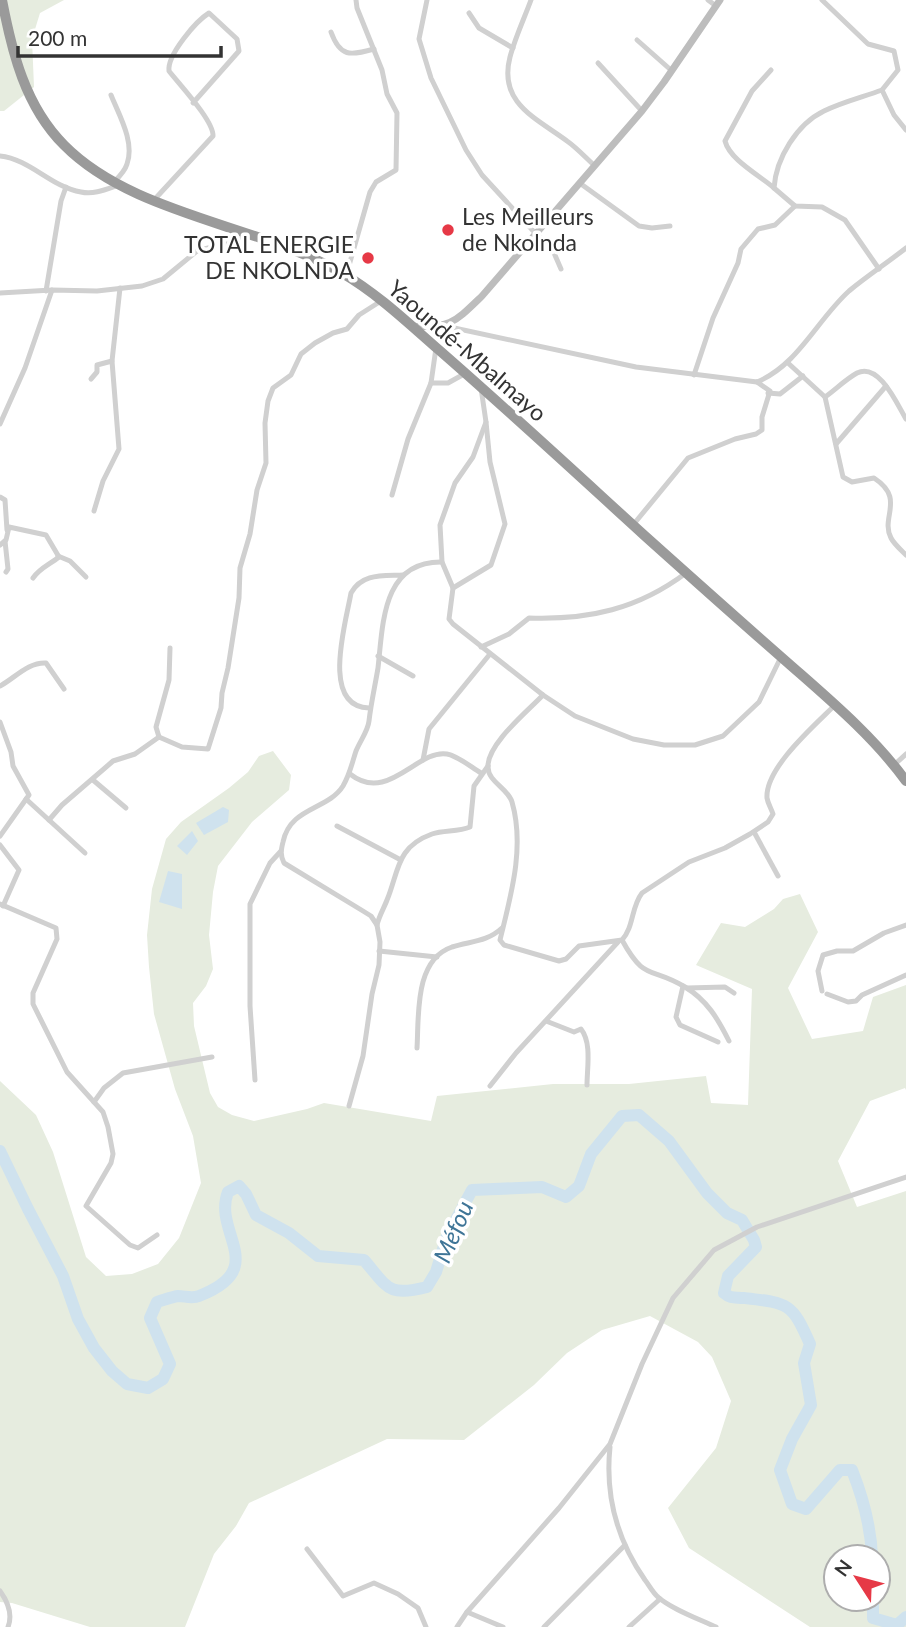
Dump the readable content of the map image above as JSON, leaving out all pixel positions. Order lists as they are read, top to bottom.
{
  "streets": {
    "highway": ["Yaoundé-Mbalmayo"]
  },
  "water": ["Méfou"],
  "places": ["Les Meilleurs de Nkolnda", "TOTAL ENERGIE DE NKOLNDA"],
  "scale_bar": "200 m",
  "north": "top left"
}
